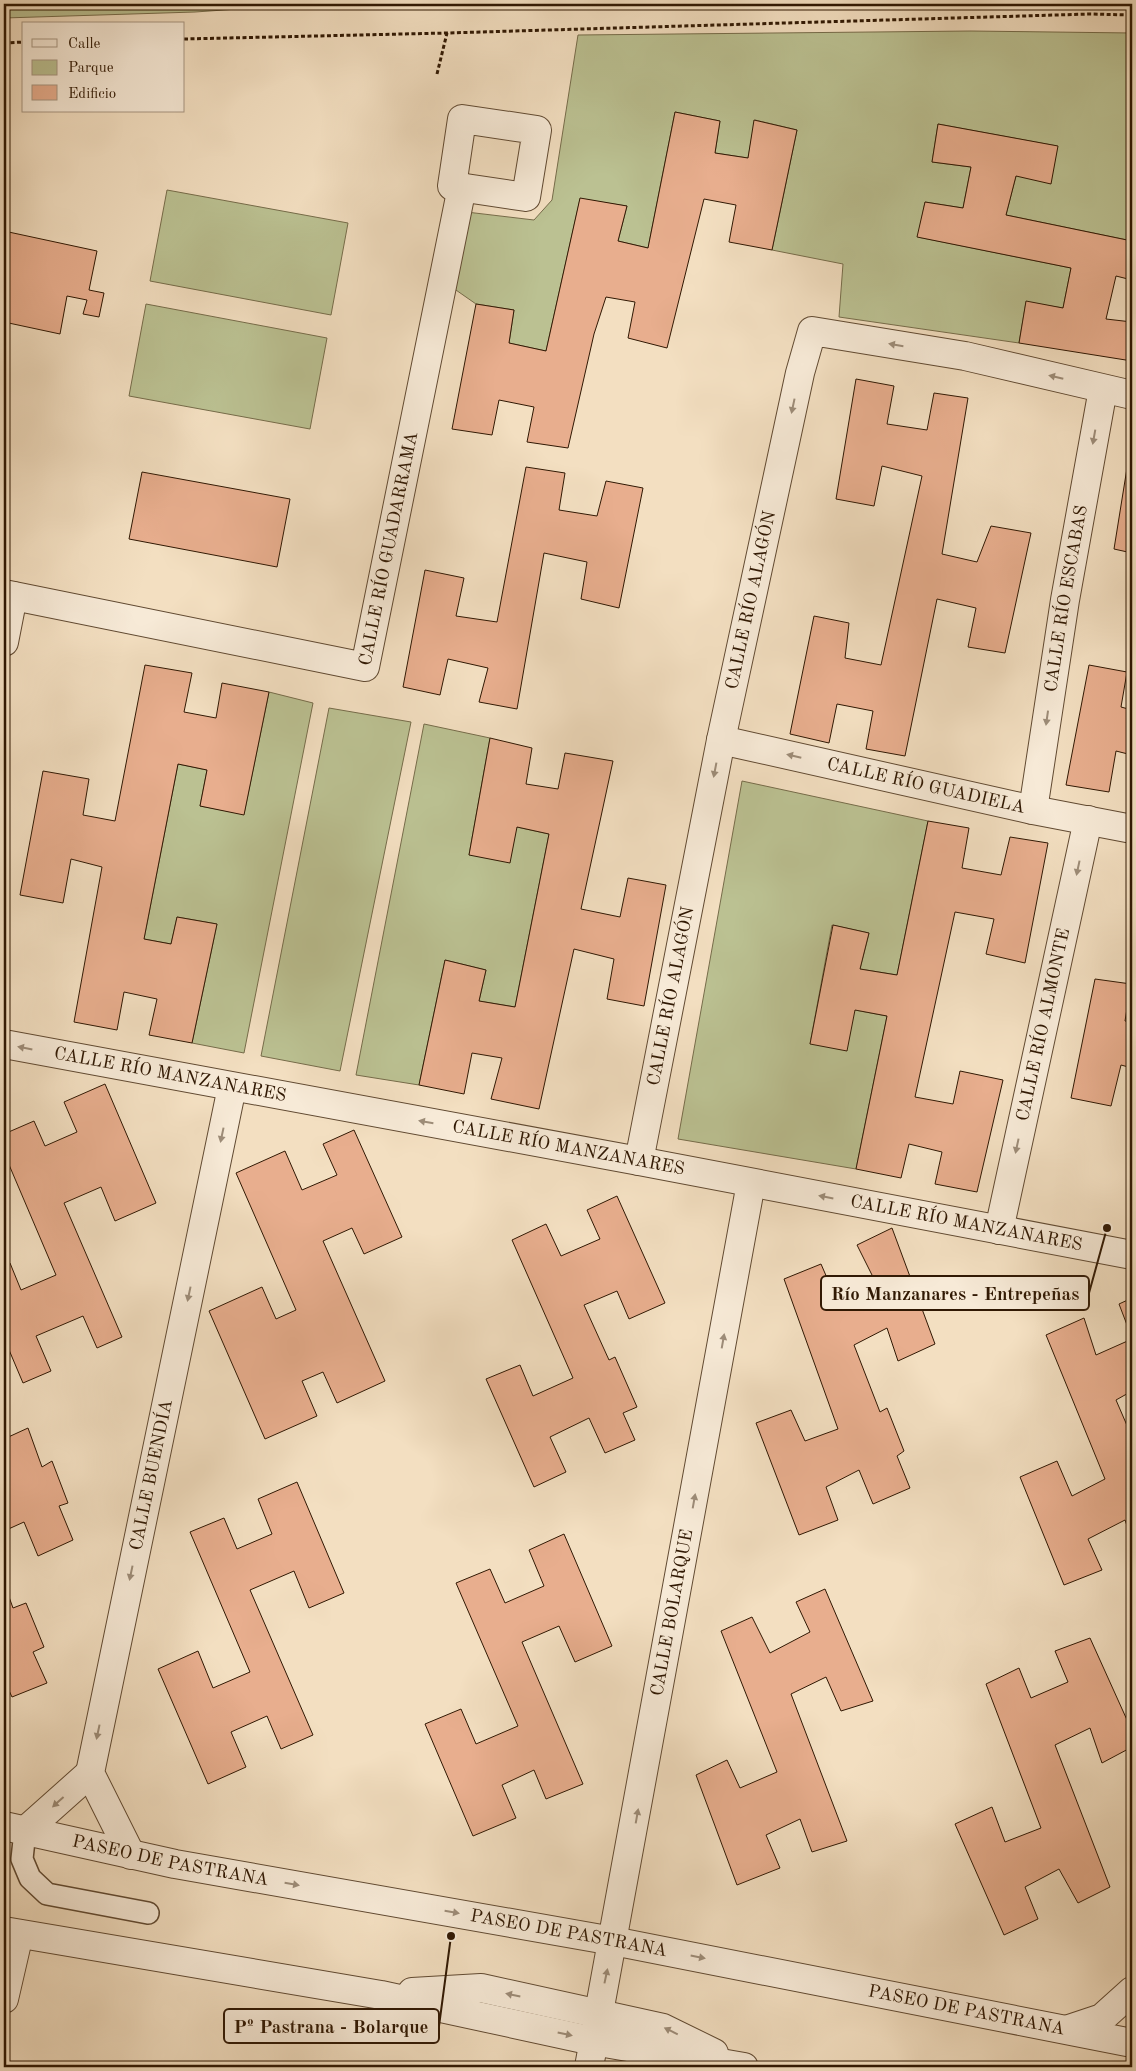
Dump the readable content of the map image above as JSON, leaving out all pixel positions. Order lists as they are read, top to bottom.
{
  "streets": {
    "street": [
      "CALLE RÍO GUADARRAMA",
      "CALLE RÍO ESCABAS",
      "CALLE RÍO ALAGÓN",
      "CALLE RÍO GUADIELA",
      "CALLE RÍO ALMONTE",
      "CALLE RÍO MANZANARES",
      "CALLE BUENDÍA",
      "CALLE BOLARQUE",
      "PASEO DE PASTRANA"
    ]
  },
  "crossings": [
    ["CALLE RÍO ESCABAS", "CALLE RÍO ALAGÓN"],
    ["CALLE RÍO ESCABAS", "CALLE RÍO GUADIELA"],
    ["CALLE RÍO ALAGÓN", "CALLE RÍO GUADIELA"],
    ["CALLE RÍO ALAGÓN", "CALLE RÍO MANZANARES"],
    ["CALLE RÍO GUADIELA", "CALLE RÍO ALMONTE"],
    ["CALLE RÍO ALMONTE", "CALLE RÍO MANZANARES"],
    ["CALLE RÍO MANZANARES", "CALLE BUENDÍA"],
    ["CALLE RÍO MANZANARES", "CALLE BOLARQUE"],
    ["CALLE BOLARQUE", "PASEO DE PASTRANA"]
  ],
  "one_way": [
    "CALLE RÍO ESCABAS",
    "CALLE RÍO GUADIELA",
    "CALLE RÍO ALMONTE",
    "CALLE RÍO MANZANARES",
    "CALLE BUENDÍA",
    "CALLE BOLARQUE"
  ],
  "places": ["Río Manzanares - Entrepeñas", "Pº Pastrana - Bolarque"],
  "legend": ["Calle", "Parque", "Edificio"]
}
